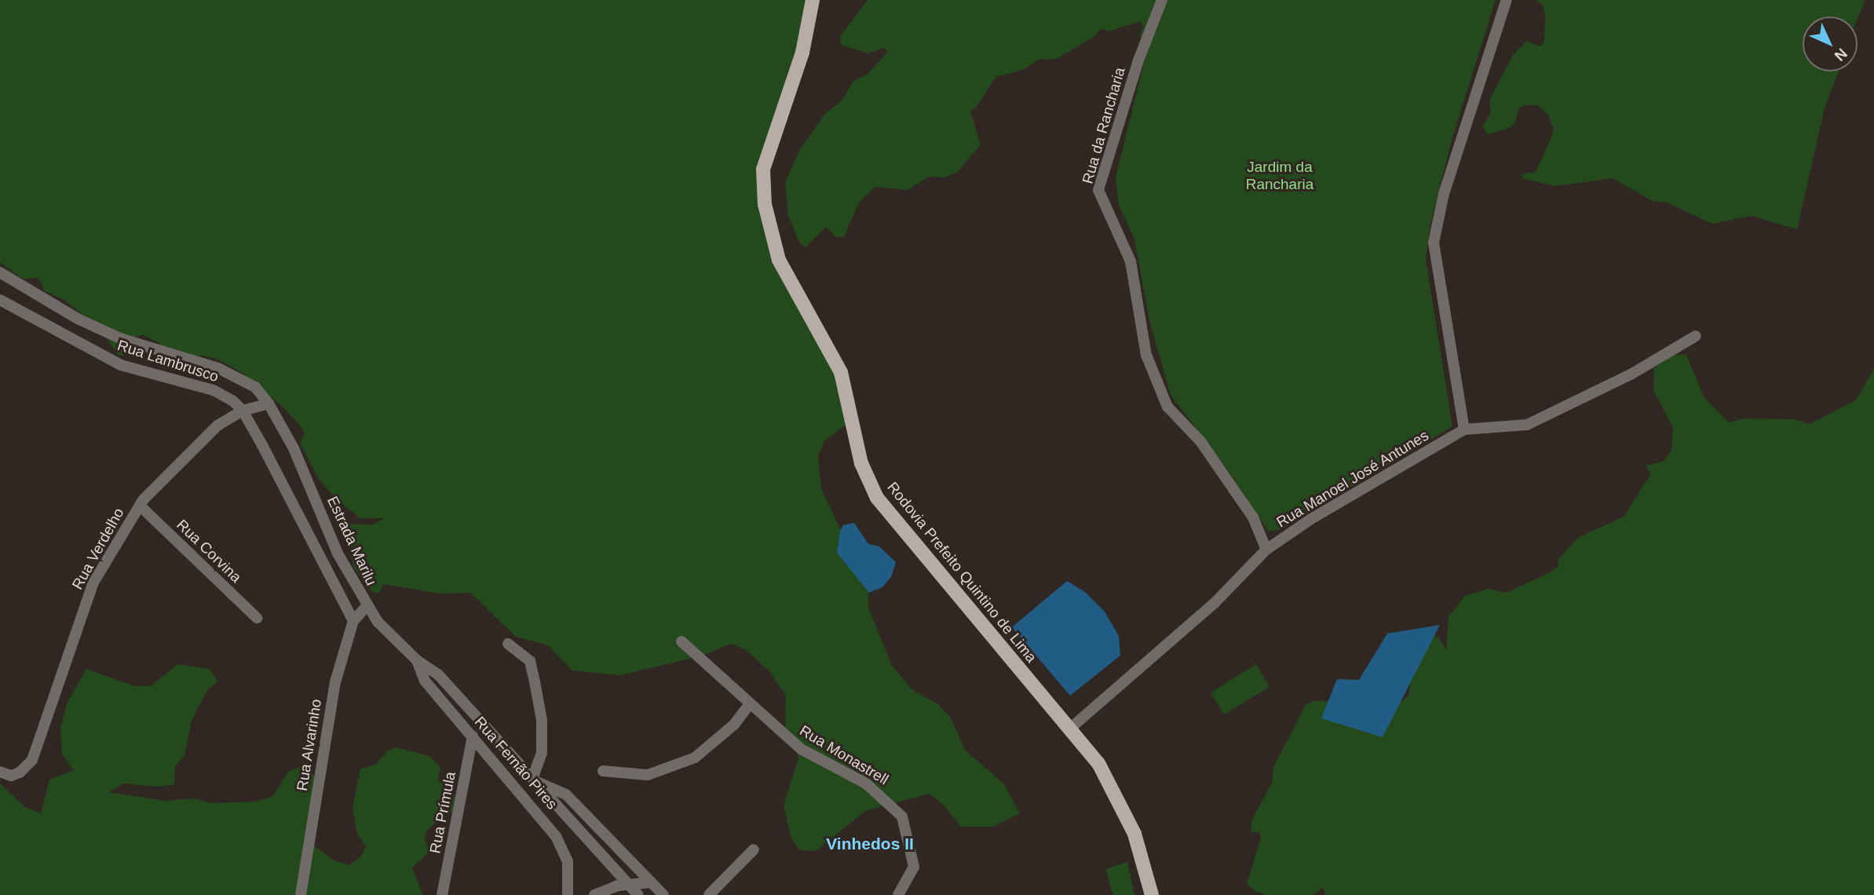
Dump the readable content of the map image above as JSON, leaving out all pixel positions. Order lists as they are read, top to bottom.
{
  "streets": {
    "main road": ["Rodovia Prefeito Quintino de Lima"],
    "street": [
      "Rua da Rancharia",
      "Rua Lambrusco",
      "Rua Manoel José Antunes",
      "Estrada Marilu",
      "Rua Verdelho",
      "Rua Corvina",
      "Rua Alvarinho",
      "Rua Monastrell",
      "Rua Fernão Pires",
      "Rua Prímula"
    ]
  },
  "crossings": [
    ["Rua da Rancharia", "Rua Manoel José Antunes"],
    ["Rua Lambrusco", "Rua Verdelho"],
    ["Rua Lambrusco", "Rua Alvarinho"],
    ["Rua Manoel José Antunes", "Rodovia Prefeito Quintino de Lima"],
    ["Estrada Marilu", "Rua Verdelho"],
    ["Estrada Marilu", "Rua Alvarinho"],
    ["Estrada Marilu", "Rua Fernão Pires"],
    ["Rua Verdelho", "Rua Corvina"],
    ["Rua Fernão Pires", "Rua Prímula"]
  ],
  "districts": ["Vinhedos II"],
  "parks": ["Jardim da Rancharia"],
  "north": "bottom right"
}
